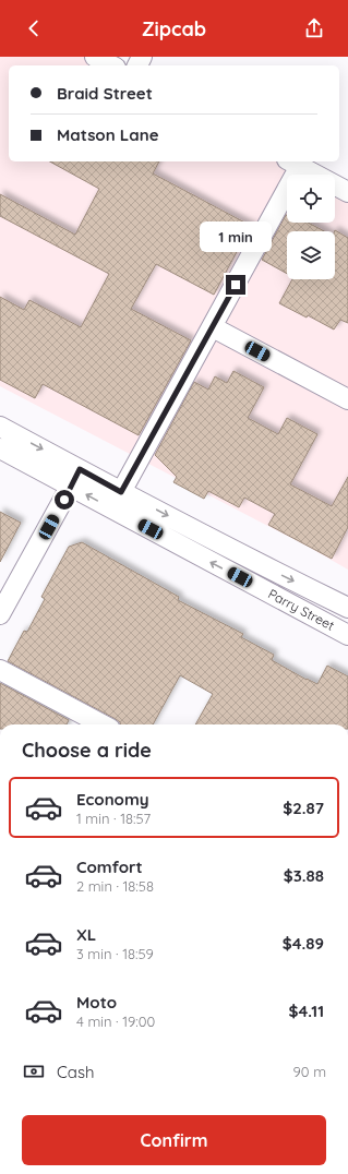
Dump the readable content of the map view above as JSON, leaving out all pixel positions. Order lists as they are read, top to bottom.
{
  "streets": {
    "street": ["Parry Street"]
  },
  "page": {
    "header": "Zipcab",
    "banner": ["Braid Street", "Matson Lane"],
    "bubble": "1 min",
    "heading": "Choose a ride",
    "list": [
      {
        "name": "Economy",
        "note": "1 min · 18:57",
        "value": "$2.87"
      },
      {
        "name": "Comfort",
        "note": "2 min · 18:58",
        "value": "$3.88"
      },
      {
        "name": "XL",
        "note": "3 min · 18:59",
        "value": "$4.89"
      },
      {
        "name": "Moto",
        "note": "4 min · 19:00",
        "value": "$4.11"
      }
    ],
    "pay": ["Cash", "90 m"],
    "buttons": "Confirm"
  }
}
